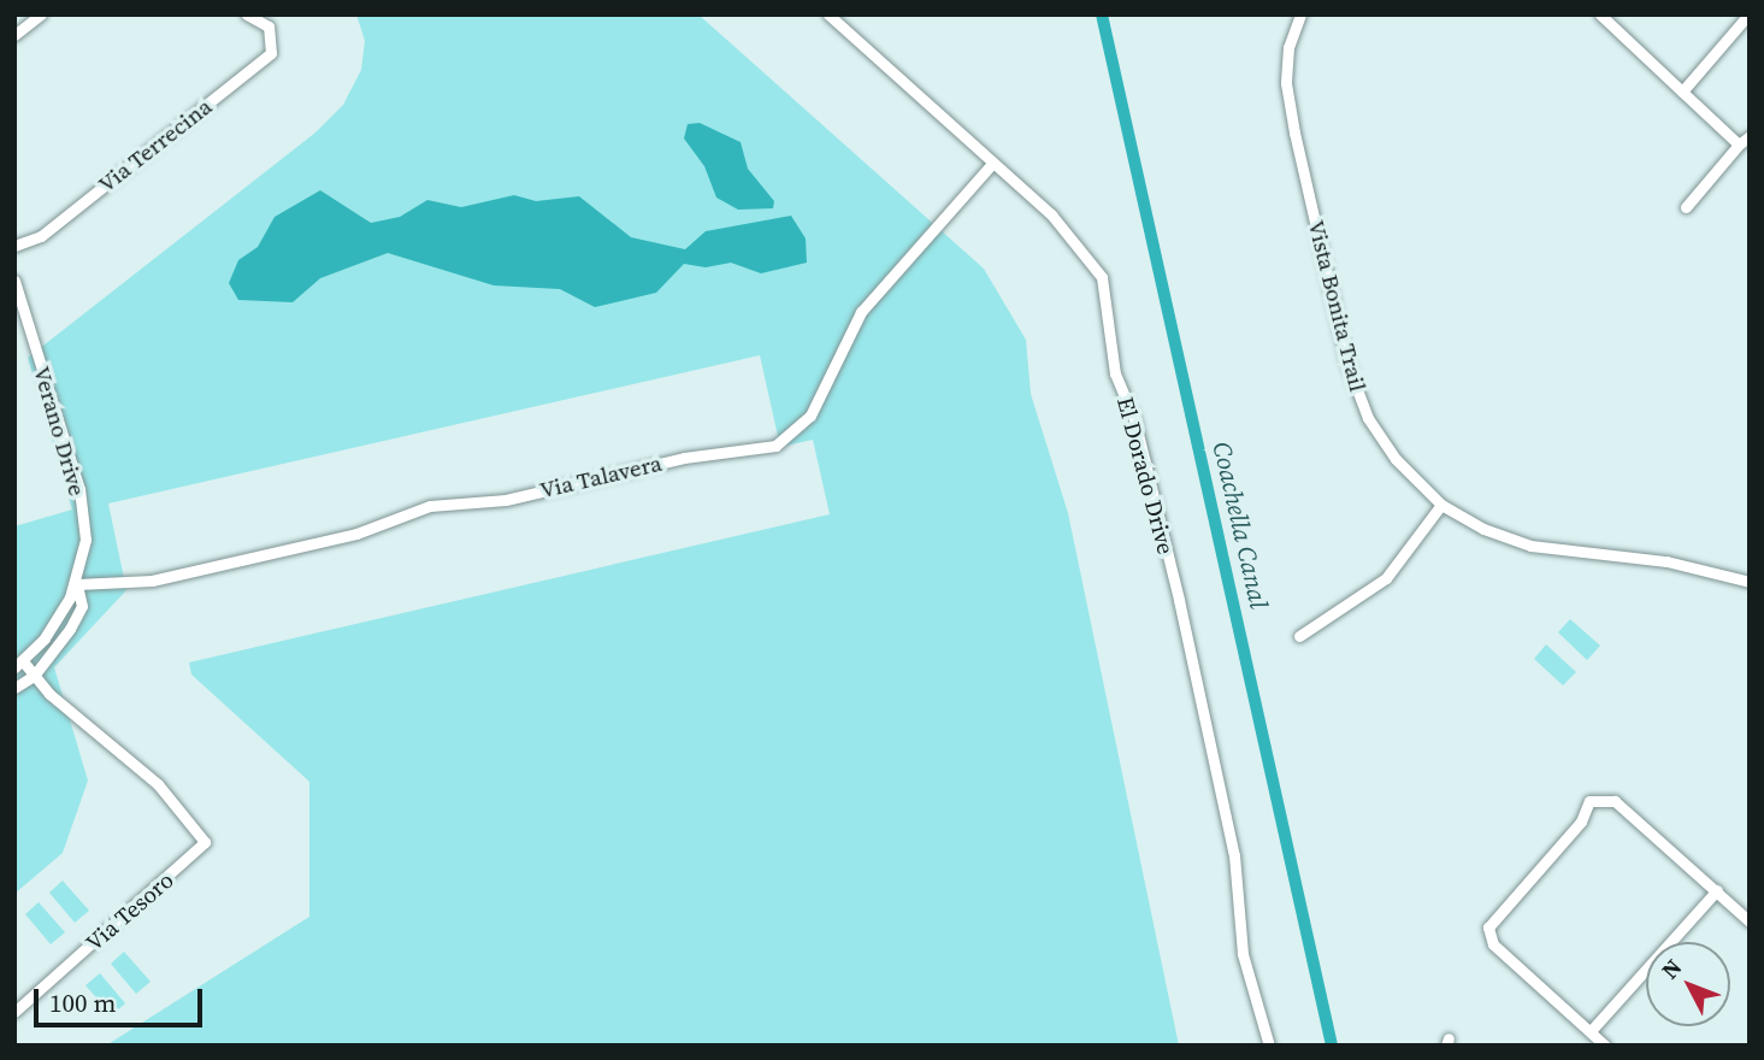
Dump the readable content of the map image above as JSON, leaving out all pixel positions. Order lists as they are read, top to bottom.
{
  "streets": {
    "street": [
      "Via Terrecina",
      "Vista Bonita Trail",
      "Verano Drive",
      "El Dorado Drive",
      "Via Talavera",
      "Via Tesoro"
    ]
  },
  "crossings": [
    ["Verano Drive", "Via Talavera"],
    ["Verano Drive", "Via Tesoro"],
    ["El Dorado Drive", "Via Talavera"]
  ],
  "water": ["Coachella Canal"],
  "scale_bar": "100 m",
  "north": "top left"
}
